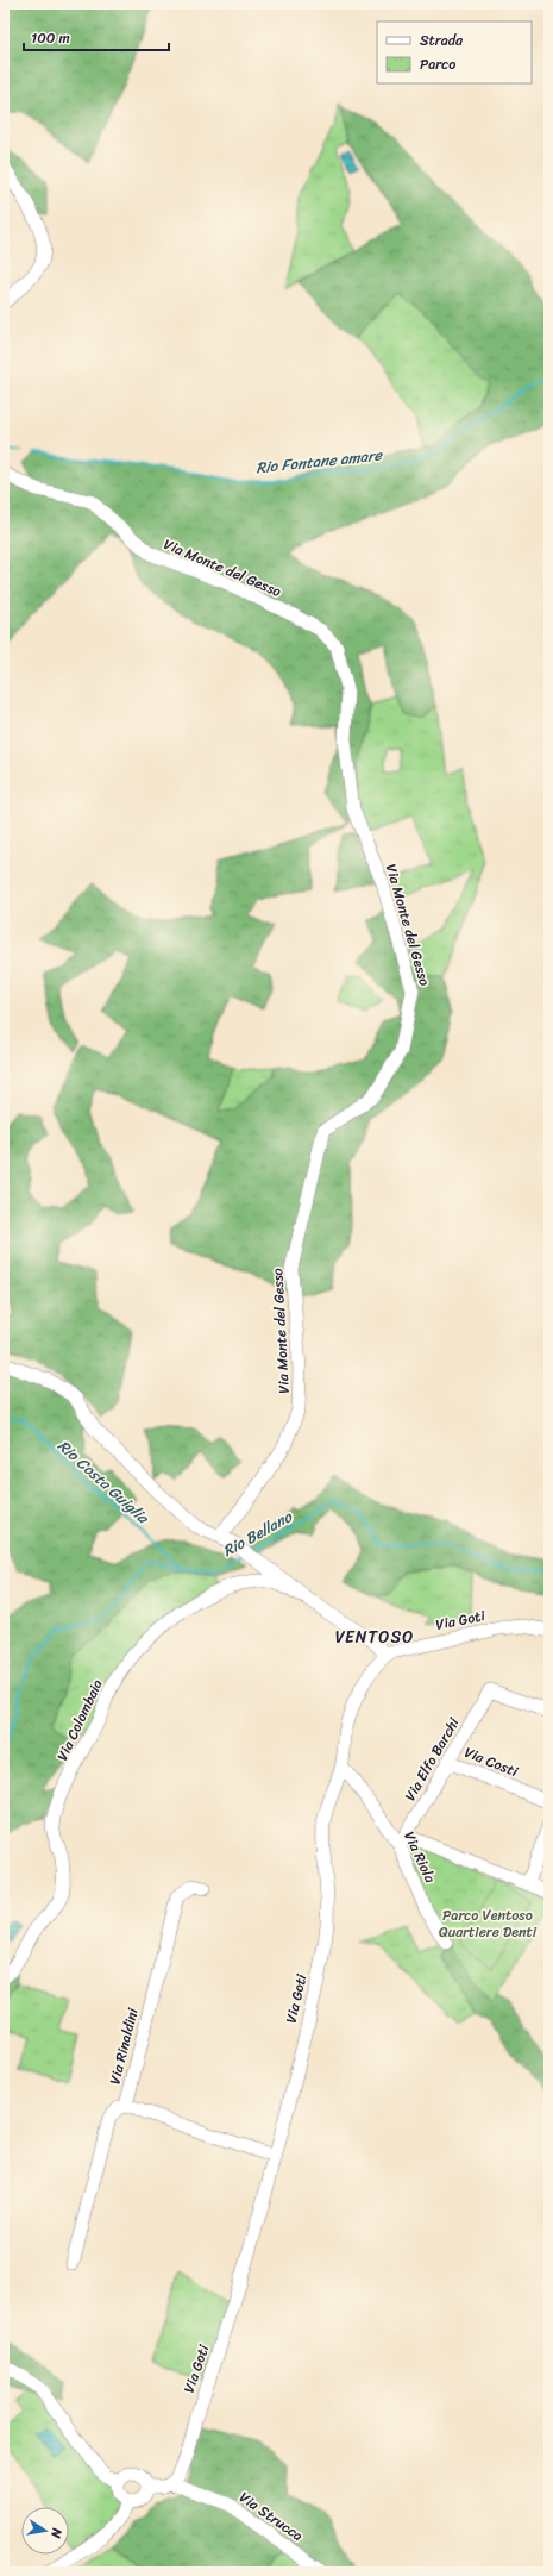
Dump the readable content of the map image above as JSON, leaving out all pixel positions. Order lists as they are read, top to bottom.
{
  "streets": {
    "street": [
      "Via Monte del Gesso",
      "Via Goti",
      "Via Colombaia",
      "Via Elfo Barchi",
      "Via Costi",
      "Via Riola",
      "Via Rinaldini",
      "Via Strucca"
    ]
  },
  "crossings": [
    ["Via Monte del Gesso", "Via Colombaia"],
    ["Via Goti", "Via Colombaia"],
    ["Via Goti", "Via Riola"],
    ["Via Goti", "Via Rinaldini"],
    ["Via Goti", "Via Strucca"],
    ["Via Elfo Barchi", "Via Costi"],
    ["Via Elfo Barchi", "Via Riola"]
  ],
  "districts": ["VENTOSO"],
  "water": ["Rio Fontane amare", "Rio Costa Guiglia", "Rio Bellano"],
  "parks": ["Parco Ventoso Quartiere Denti"],
  "legend": ["Strada", "Parco"],
  "scale_bar": "100 m",
  "north": "right"
}
